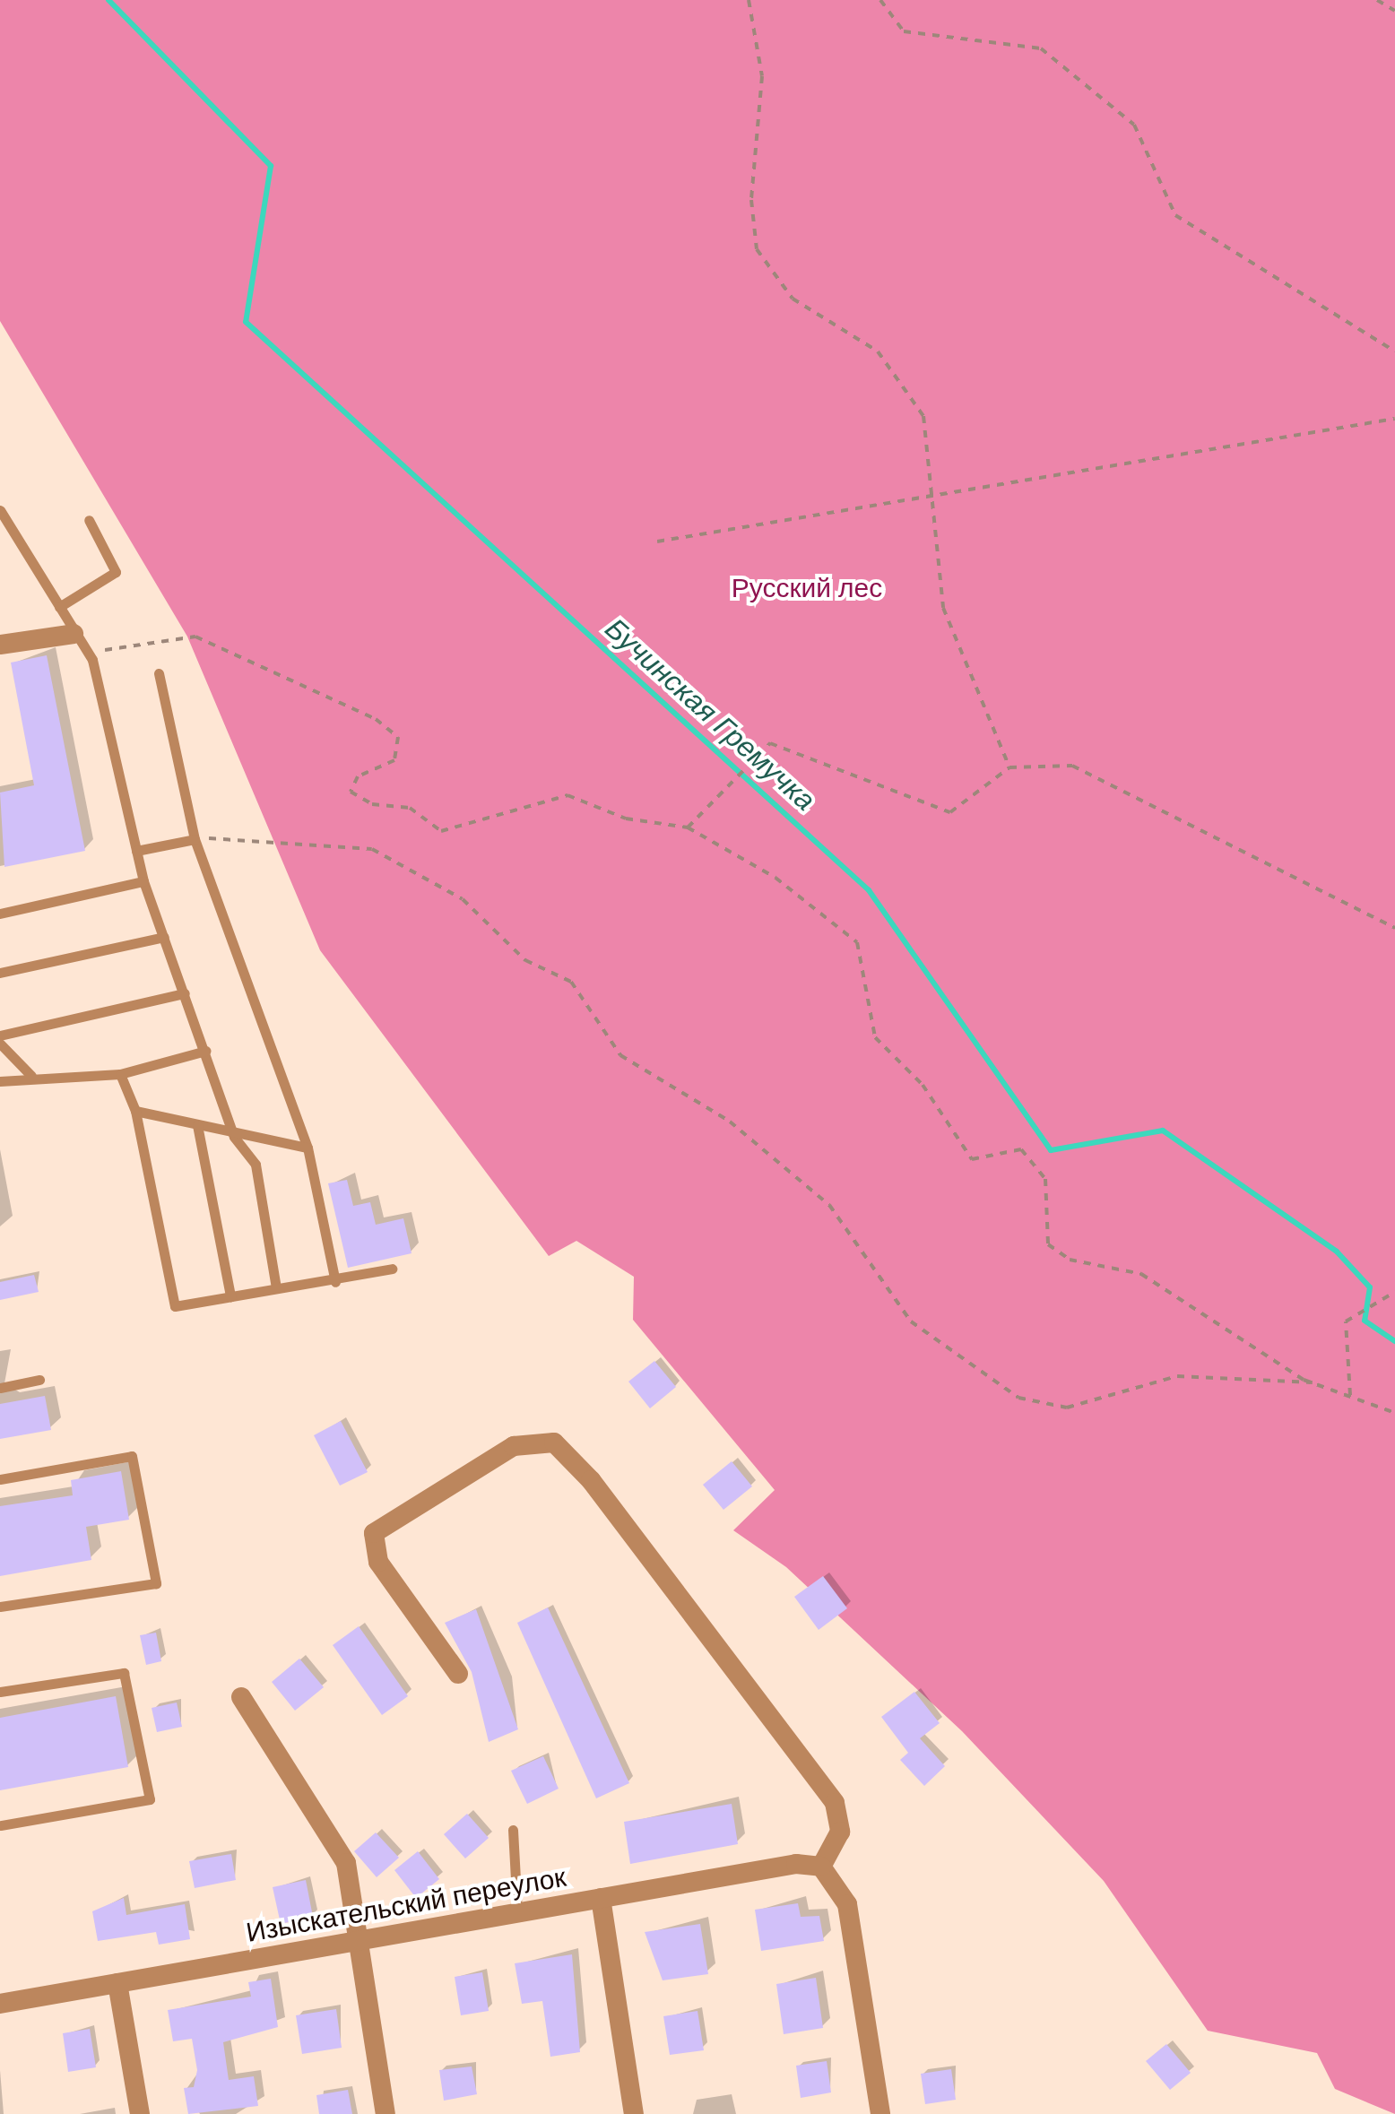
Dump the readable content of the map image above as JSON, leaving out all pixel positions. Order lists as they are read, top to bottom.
{
  "streets": {
    "street": ["Изыскательский переулок"]
  },
  "water": ["Бучинская Гремучка"],
  "parks": ["Русский лес"]
}
